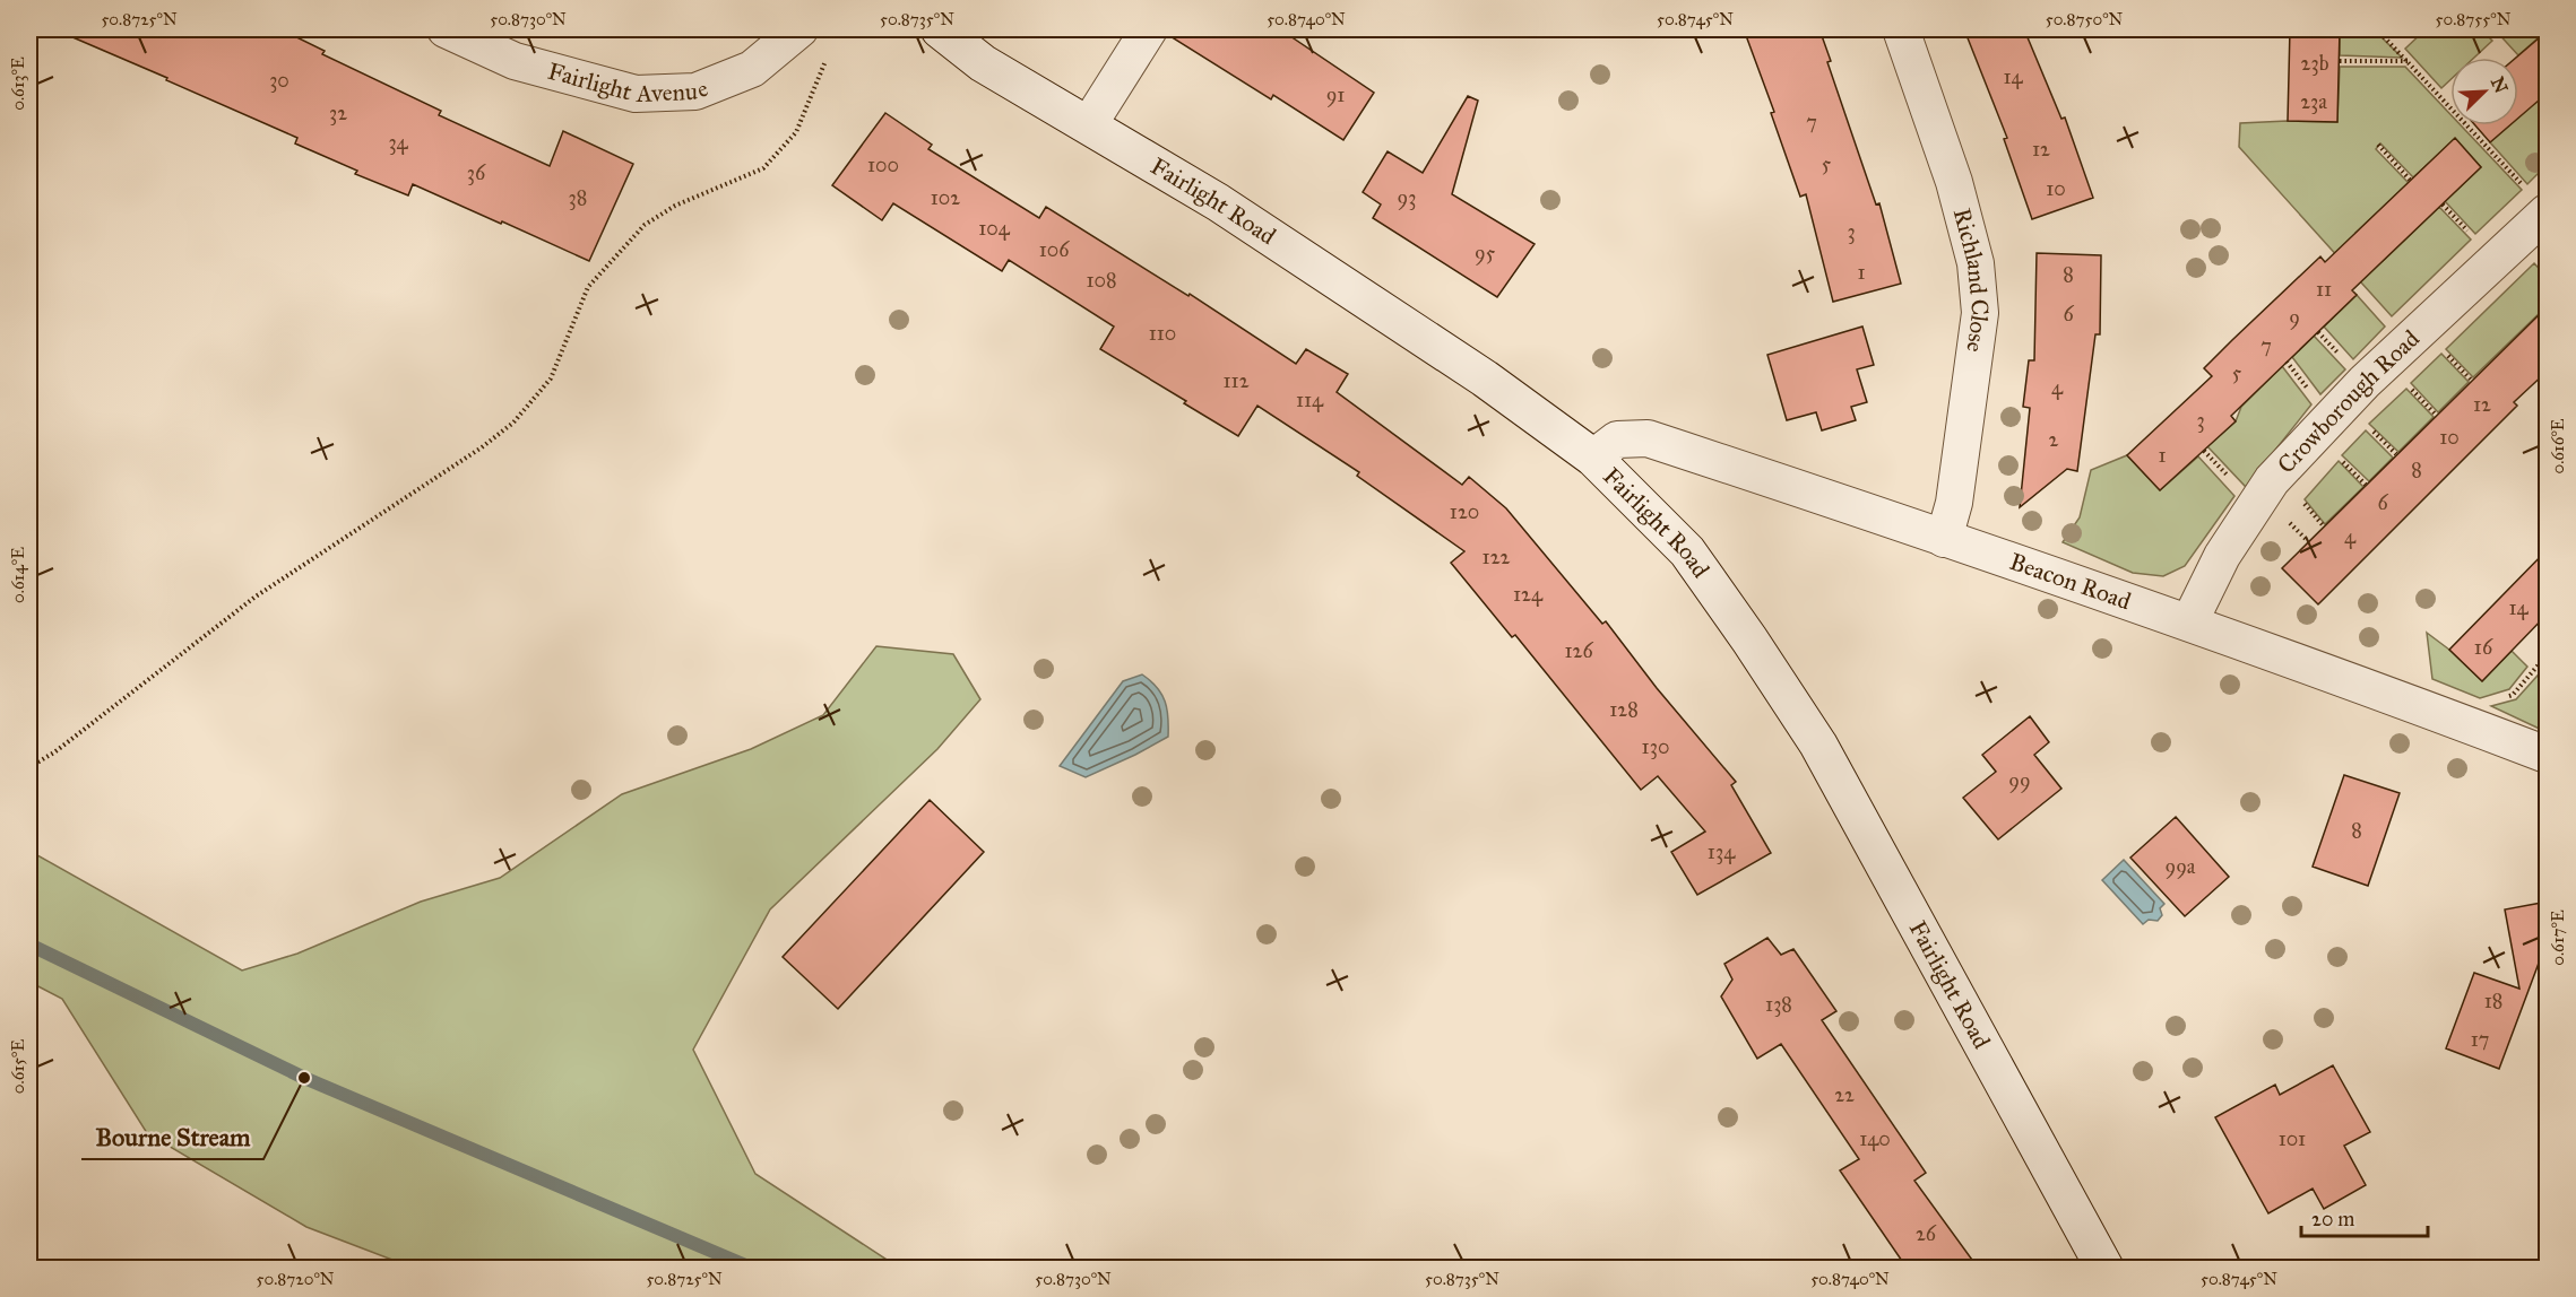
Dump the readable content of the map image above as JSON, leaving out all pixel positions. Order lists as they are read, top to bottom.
{
  "streets": {
    "street": [
      "Fairlight Avenue",
      "Fairlight Road",
      "Richland Close",
      "Crowborough Road",
      "Beacon Road"
    ]
  },
  "crossings": [
    ["Fairlight Road", "Beacon Road"],
    ["Richland Close", "Beacon Road"],
    ["Crowborough Road", "Beacon Road"]
  ],
  "places": ["Bourne Stream"],
  "house_numbers": [
    "23b",
    "14",
    "30",
    "91",
    "23a",
    "32",
    "7",
    "34",
    "12",
    "5",
    "100",
    "36",
    "10",
    "38",
    "102",
    "93",
    "104",
    "3",
    "106",
    "95",
    "1",
    "8",
    "108",
    "11",
    "6",
    "9",
    "110",
    "7",
    "5",
    "112",
    "4",
    "114",
    "12",
    "3",
    "10",
    "2",
    "1",
    "8",
    "6",
    "120",
    "4",
    "122",
    "124",
    "14",
    "16",
    "126",
    "128",
    "130",
    "99",
    "8",
    "134",
    "99a",
    "18",
    "138",
    "17",
    "22",
    "140",
    "101",
    "26"
  ],
  "scale_bar": "20 m",
  "north": "top right",
  "coordinates": [
    "50.8725°N",
    "50.8730°N",
    "50.8735°N",
    "50.8740°N",
    "50.8745°N",
    "50.8750°N",
    "50.8755°N",
    "0.613°E",
    "0.616°E",
    "0.614°E",
    "0.617°E",
    "0.615°E",
    "50.8720°N"
  ]
}
